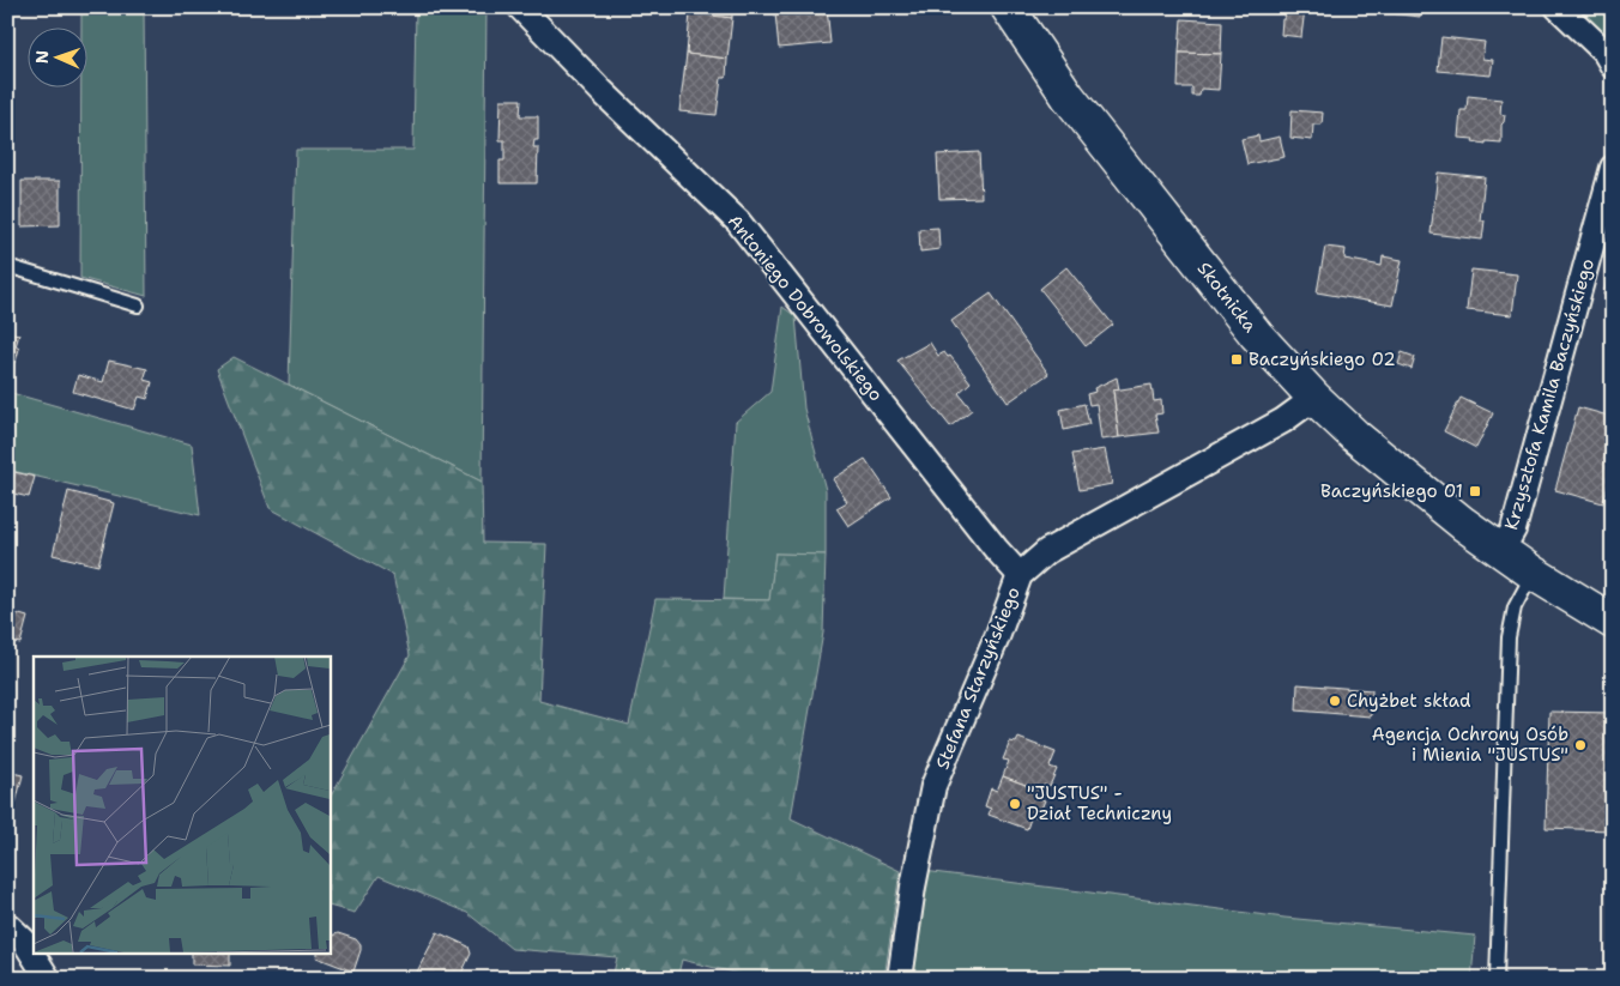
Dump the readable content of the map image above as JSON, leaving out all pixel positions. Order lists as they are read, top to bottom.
{
  "streets": {
    "main road": ["Skotnicka"],
    "street": ["Antoniego Dobrowolskiego", "Krzysztofa Kamila Baczyńskiego", "Stefana Starzyńskiego"]
  },
  "crossings": [
    ["Skotnicka", "Krzysztofa Kamila Baczyńskiego"],
    ["Skotnicka", "Stefana Starzyńskiego"],
    ["Antoniego Dobrowolskiego", "Stefana Starzyńskiego"]
  ],
  "places": {
    "transit": ["Baczyńskiego 02", "Baczyńskiego 01"],
    "other": ["Chyżbet skład", "Agencja Ochrony Osób i Mienia \"JUSTUS\"", "\"JUSTUS\" - Dział Techniczny"]
  },
  "north": "left"
}
